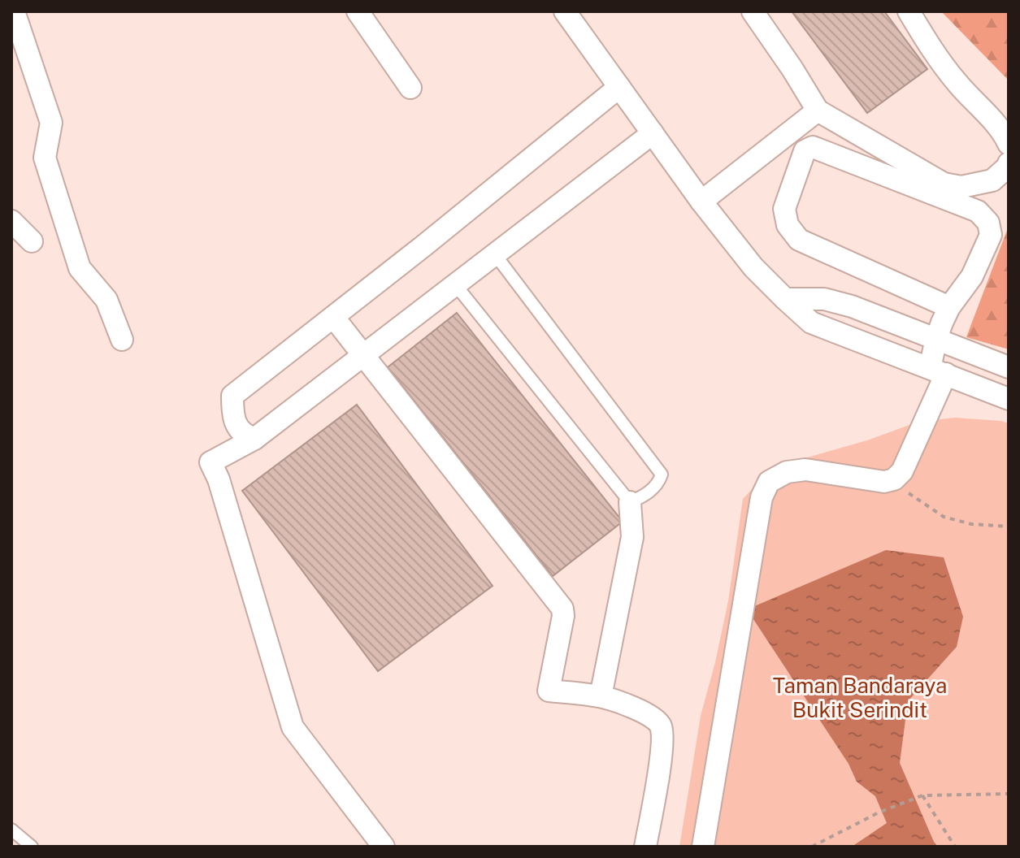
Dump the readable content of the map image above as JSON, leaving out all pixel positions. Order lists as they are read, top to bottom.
{
  "parks": ["Taman Bandaraya Bukit Serindit"]
}
